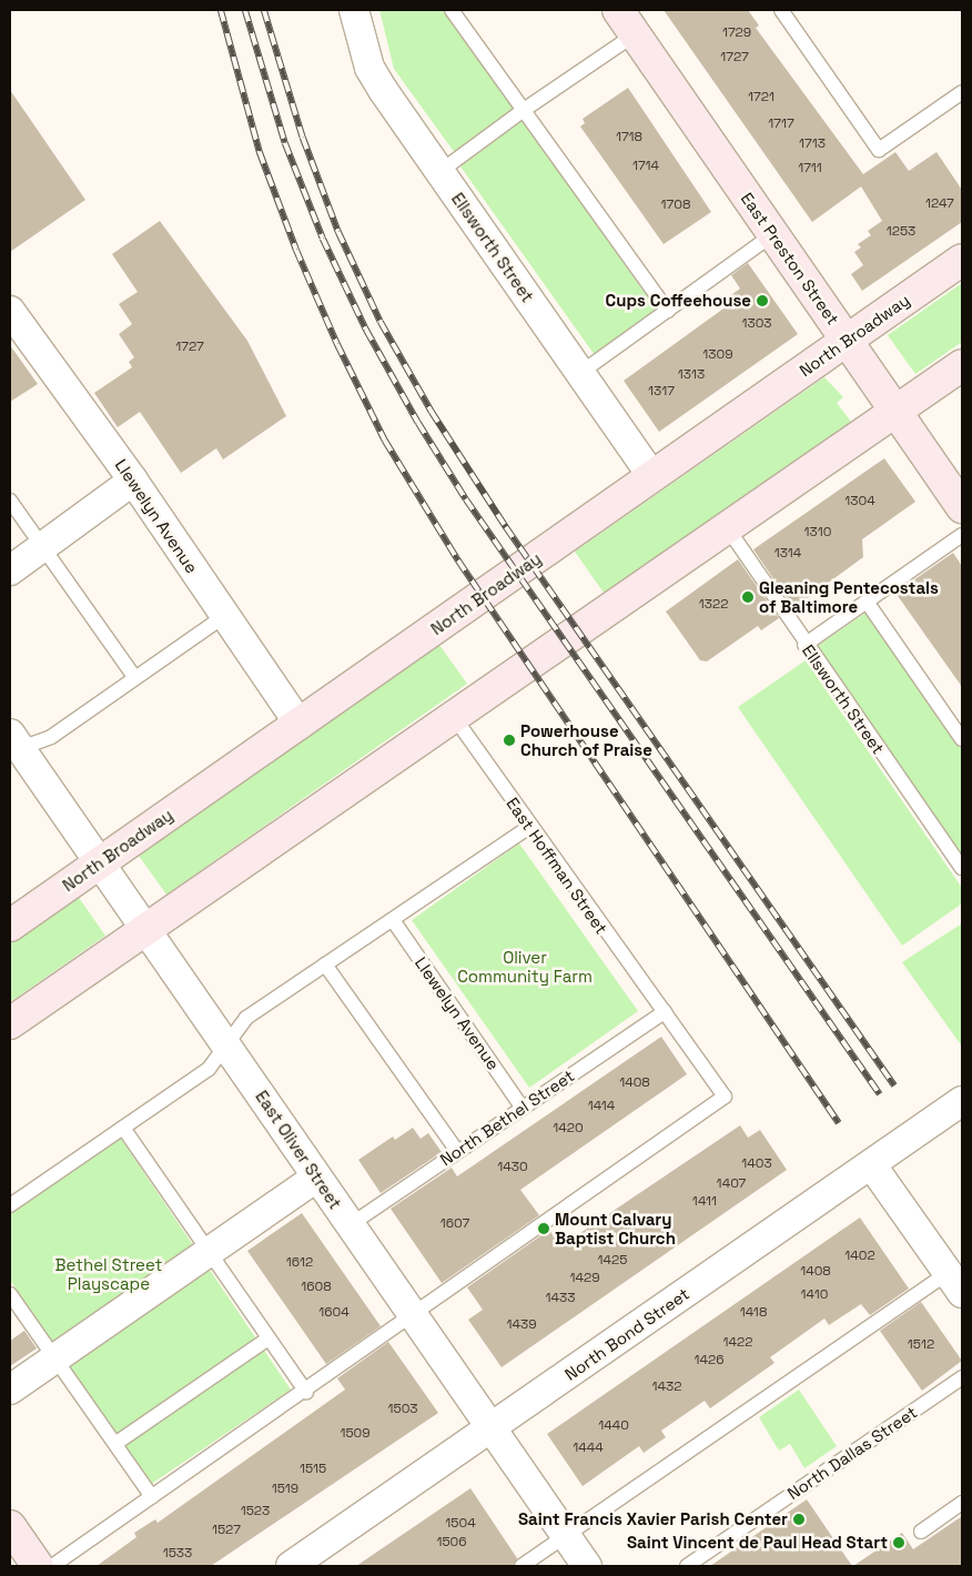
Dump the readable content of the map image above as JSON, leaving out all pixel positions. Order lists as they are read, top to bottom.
{
  "streets": {
    "main road": ["East Preston Street", "North Broadway"],
    "street": [
      "Ellsworth Street",
      "Llewelyn Avenue",
      "East Oliver Street",
      "North Bond Street"
    ],
    "lane": ["East Hoffman Street", "North Bethel Street", "North Dallas Street"]
  },
  "crossings": [
    ["Ellsworth Street", "North Broadway"],
    ["East Preston Street", "North Broadway"],
    ["North Broadway", "Llewelyn Avenue"],
    ["North Broadway", "East Oliver Street"],
    ["Llewelyn Avenue", "North Bethel Street"],
    ["East Hoffman Street", "North Bethel Street"],
    ["East Hoffman Street", "East Oliver Street"],
    ["North Bethel Street", "East Oliver Street"],
    ["East Oliver Street", "North Bond Street"]
  ],
  "parks": ["Oliver Community Farm", "Bethel Street Playscape"],
  "places": [
    "Cups Coffeehouse",
    "Gleaning Pentecostals of Baltimore",
    "Powerhouse Church of Praise",
    "Mount Calvary Baptist Church",
    "Saint Francis Xavier Parish Center",
    "Saint Vincent de Paul Head Start"
  ],
  "house_numbers": [
    "1729",
    "1727",
    "1721",
    "1717",
    "1718",
    "1713",
    "1714",
    "1711",
    "1247",
    "1708",
    "1253",
    "1303",
    "1727",
    "1309",
    "1313",
    "1317",
    "1304",
    "1310",
    "1314",
    "1322",
    "1408",
    "1414",
    "1420",
    "1403",
    "1430",
    "1407",
    "1411",
    "1607",
    "1402",
    "1425",
    "1612",
    "1408",
    "1429",
    "1608",
    "1410",
    "1433",
    "1604",
    "1418",
    "1439",
    "1422",
    "1512",
    "1426",
    "1432",
    "1503",
    "1440",
    "1509",
    "1444",
    "1515",
    "1519",
    "1523",
    "1504",
    "1527",
    "1506",
    "1533"
  ]
}
